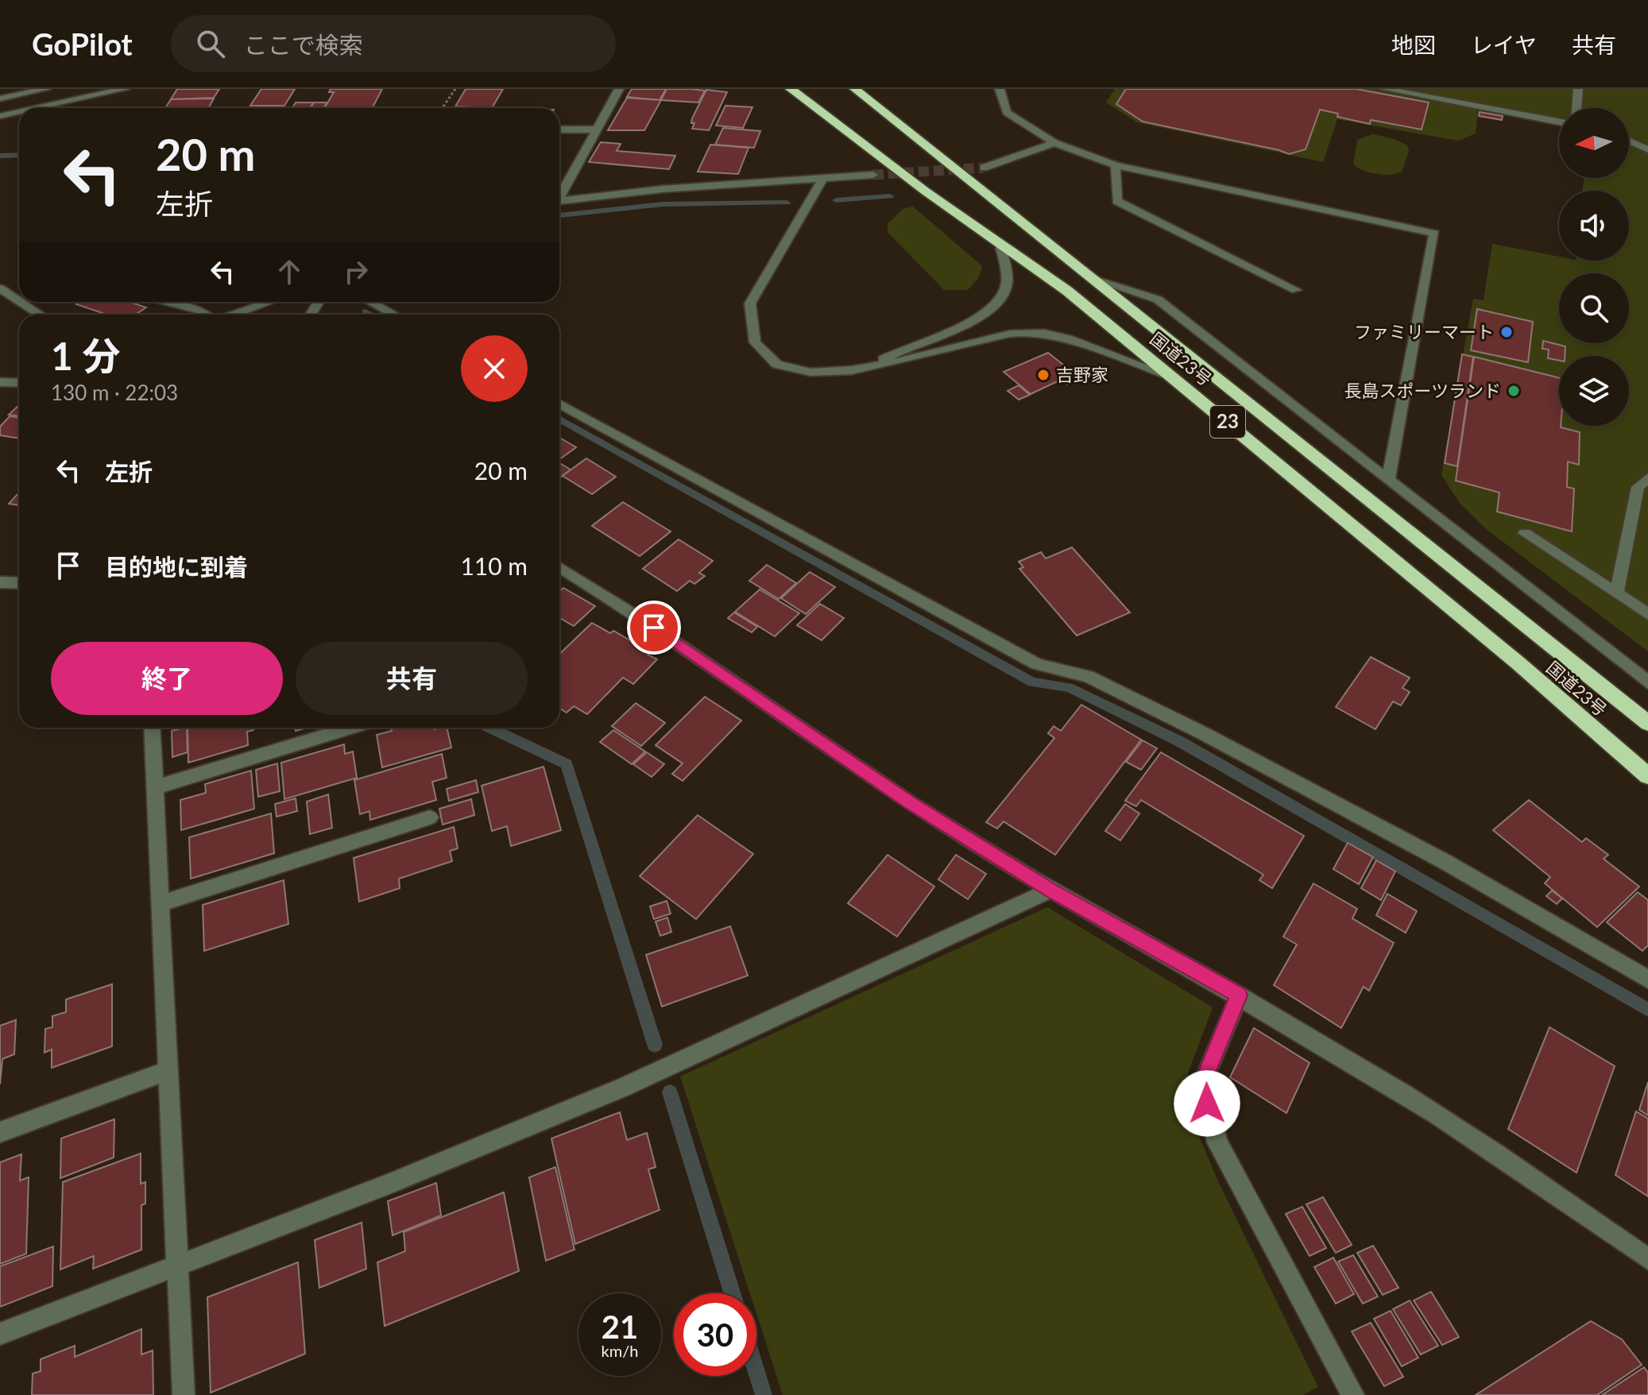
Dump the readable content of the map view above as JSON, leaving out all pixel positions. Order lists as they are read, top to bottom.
{
  "streets": {
    "highway": ["国道23号", "23"]
  },
  "places": ["ファミリーマート", "吉野家", "長島スポーツランド"],
  "north": "left",
  "page": {
    "header": "GoPilot",
    "search": "ここで検索",
    "nav": ["地図", "レイヤ", "共有"],
    "turn": ["20 m", "左折"],
    "heading": ["1 分", "130 m · 22:03"],
    "list": [
      {
        "name": "左折",
        "value": "20 m"
      },
      {
        "name": "目的地に到着",
        "value": "110 m"
      }
    ],
    "buttons": ["終了", "共有"],
    "speed": "21 km/h",
    "limit": "30"
  }
}
